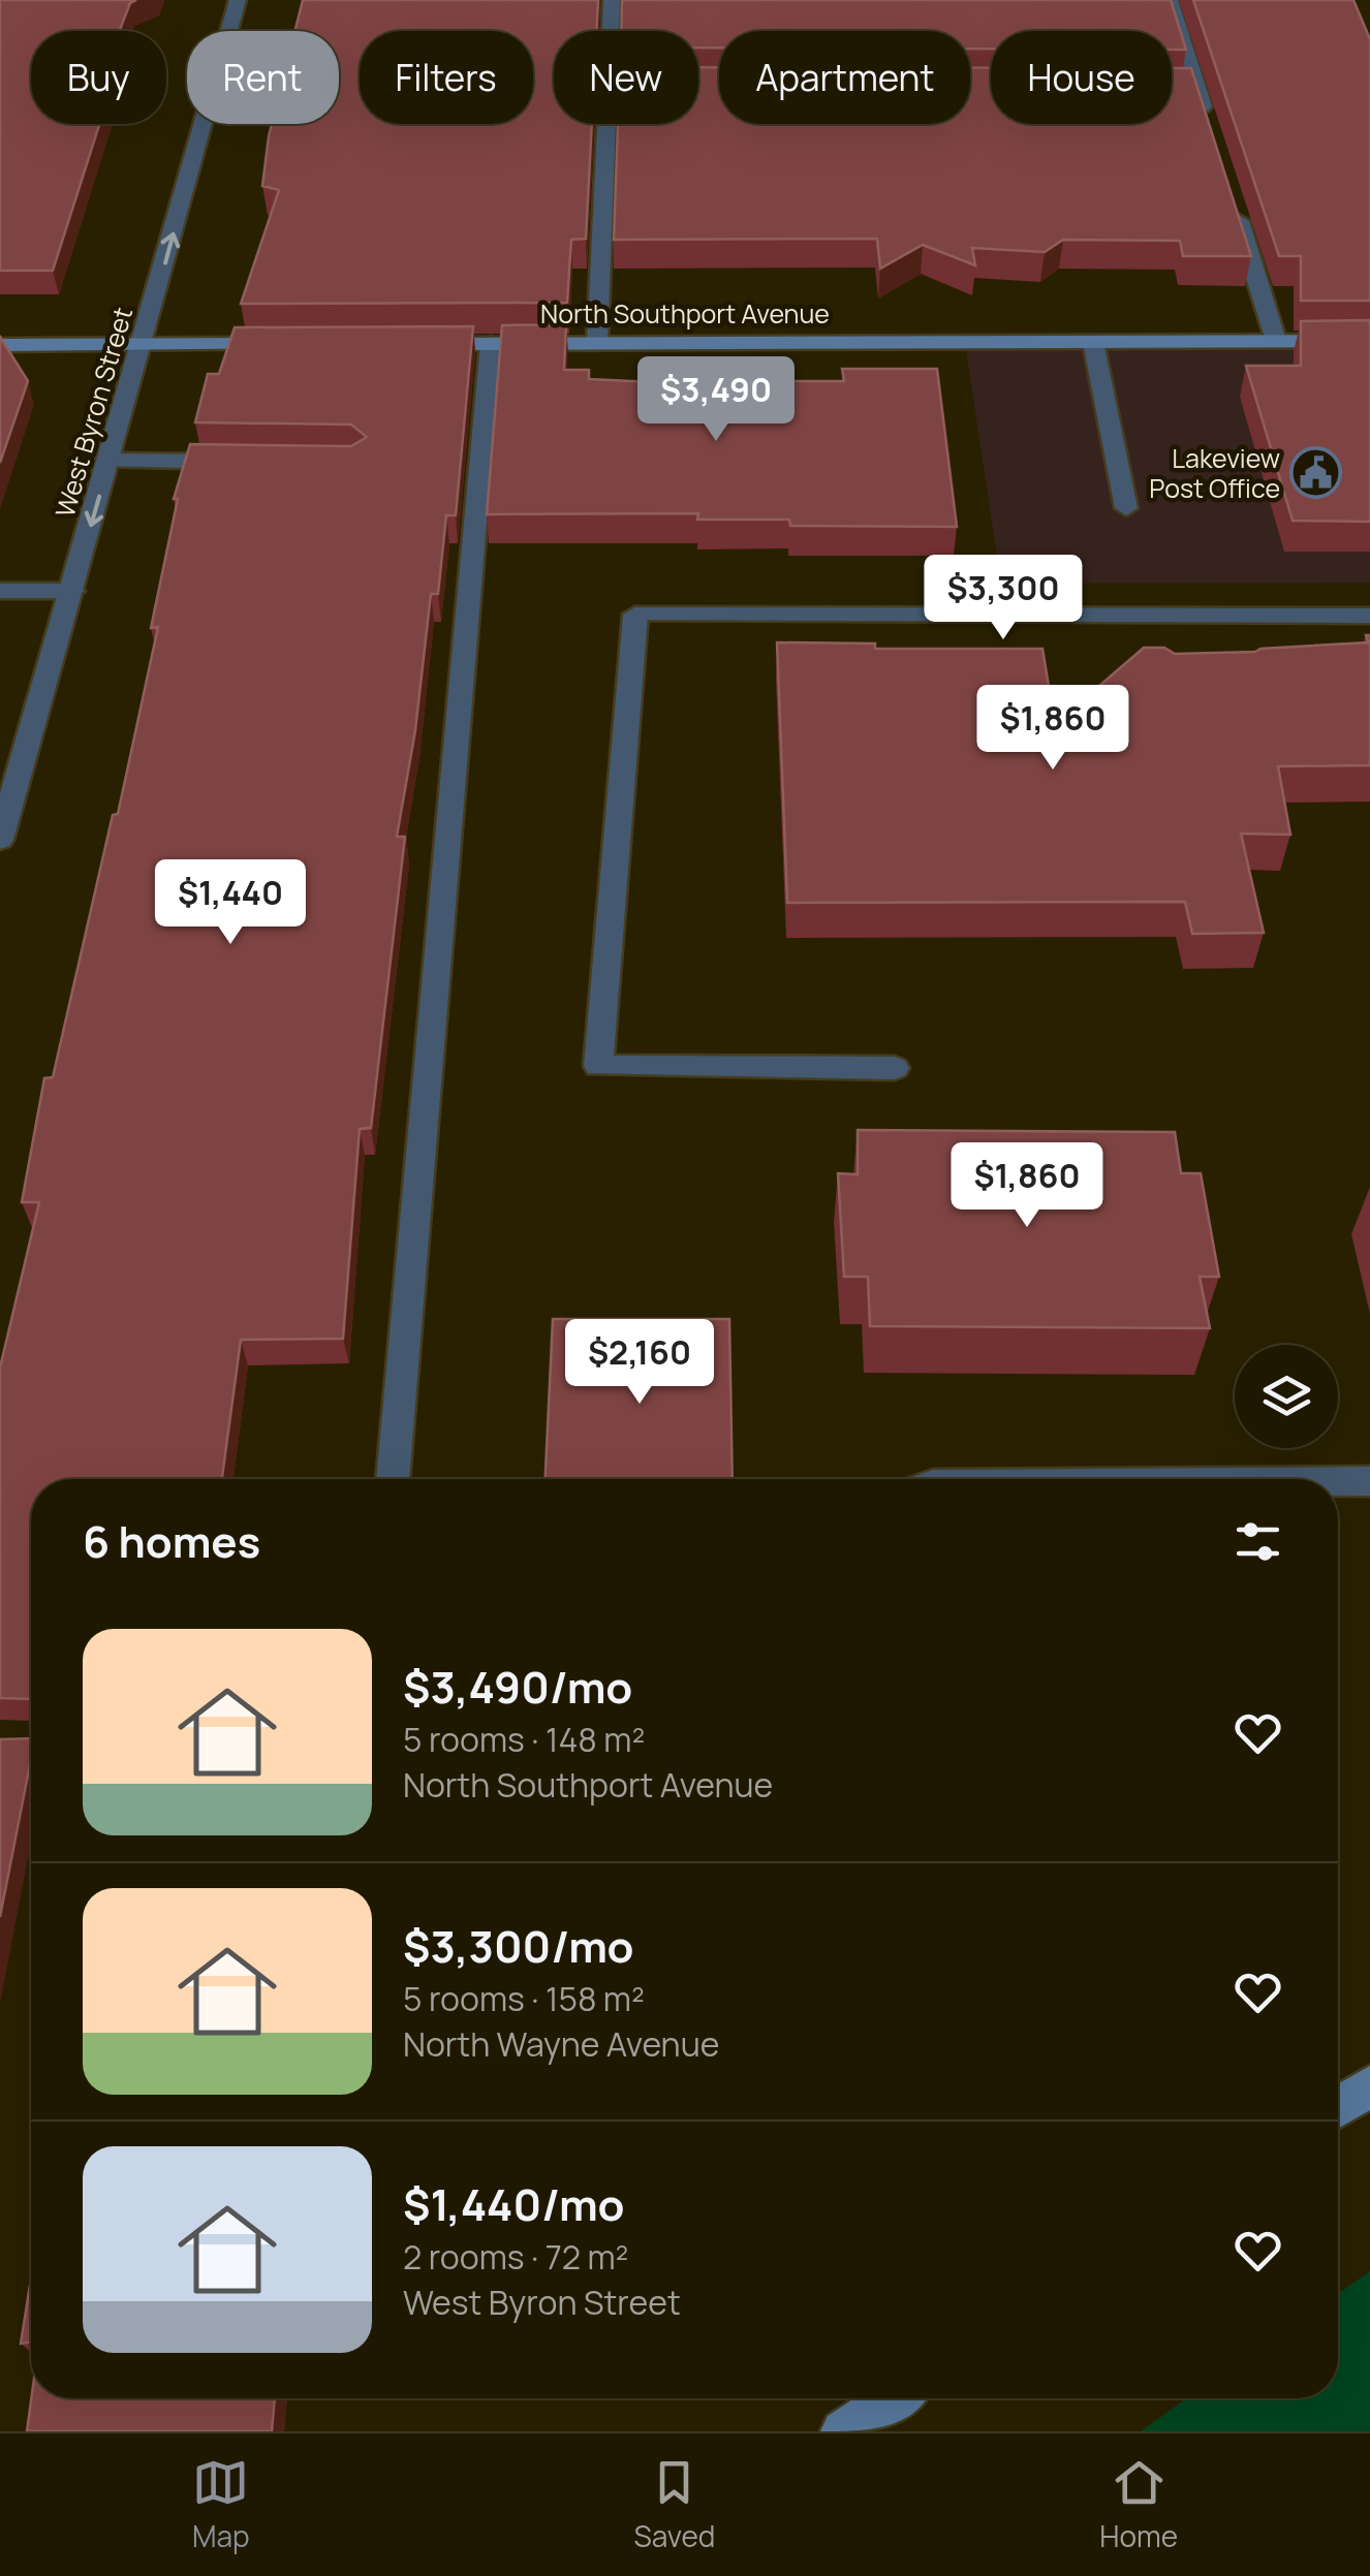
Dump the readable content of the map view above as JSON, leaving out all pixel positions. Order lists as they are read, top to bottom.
{
  "streets": {
    "street": ["North Southport Avenue", "West Byron Street"]
  },
  "places": {
    "public building": ["Lakeview Post Office"]
  },
  "page": {
    "chip": [
      "Buy",
      "Rent",
      "Filters",
      "New",
      "Apartment",
      "House"
    ],
    "price": [
      "$3,490",
      "$3,300",
      "$1,860",
      "$1,440",
      "$1,860",
      "$2,160"
    ],
    "heading": "6 homes",
    "list": [
      {
        "name": "$3,490/mo",
        "note": "5 rooms · 148 m² · North Southport Avenue"
      },
      {
        "name": "$3,300/mo",
        "note": "5 rooms · 158 m² · North Wayne Avenue"
      },
      {
        "name": "$1,440/mo",
        "note": "2 rooms · 72 m² · West Byron Street"
      }
    ],
    "tabs": ["Map", "Saved", "Home"]
  }
}
